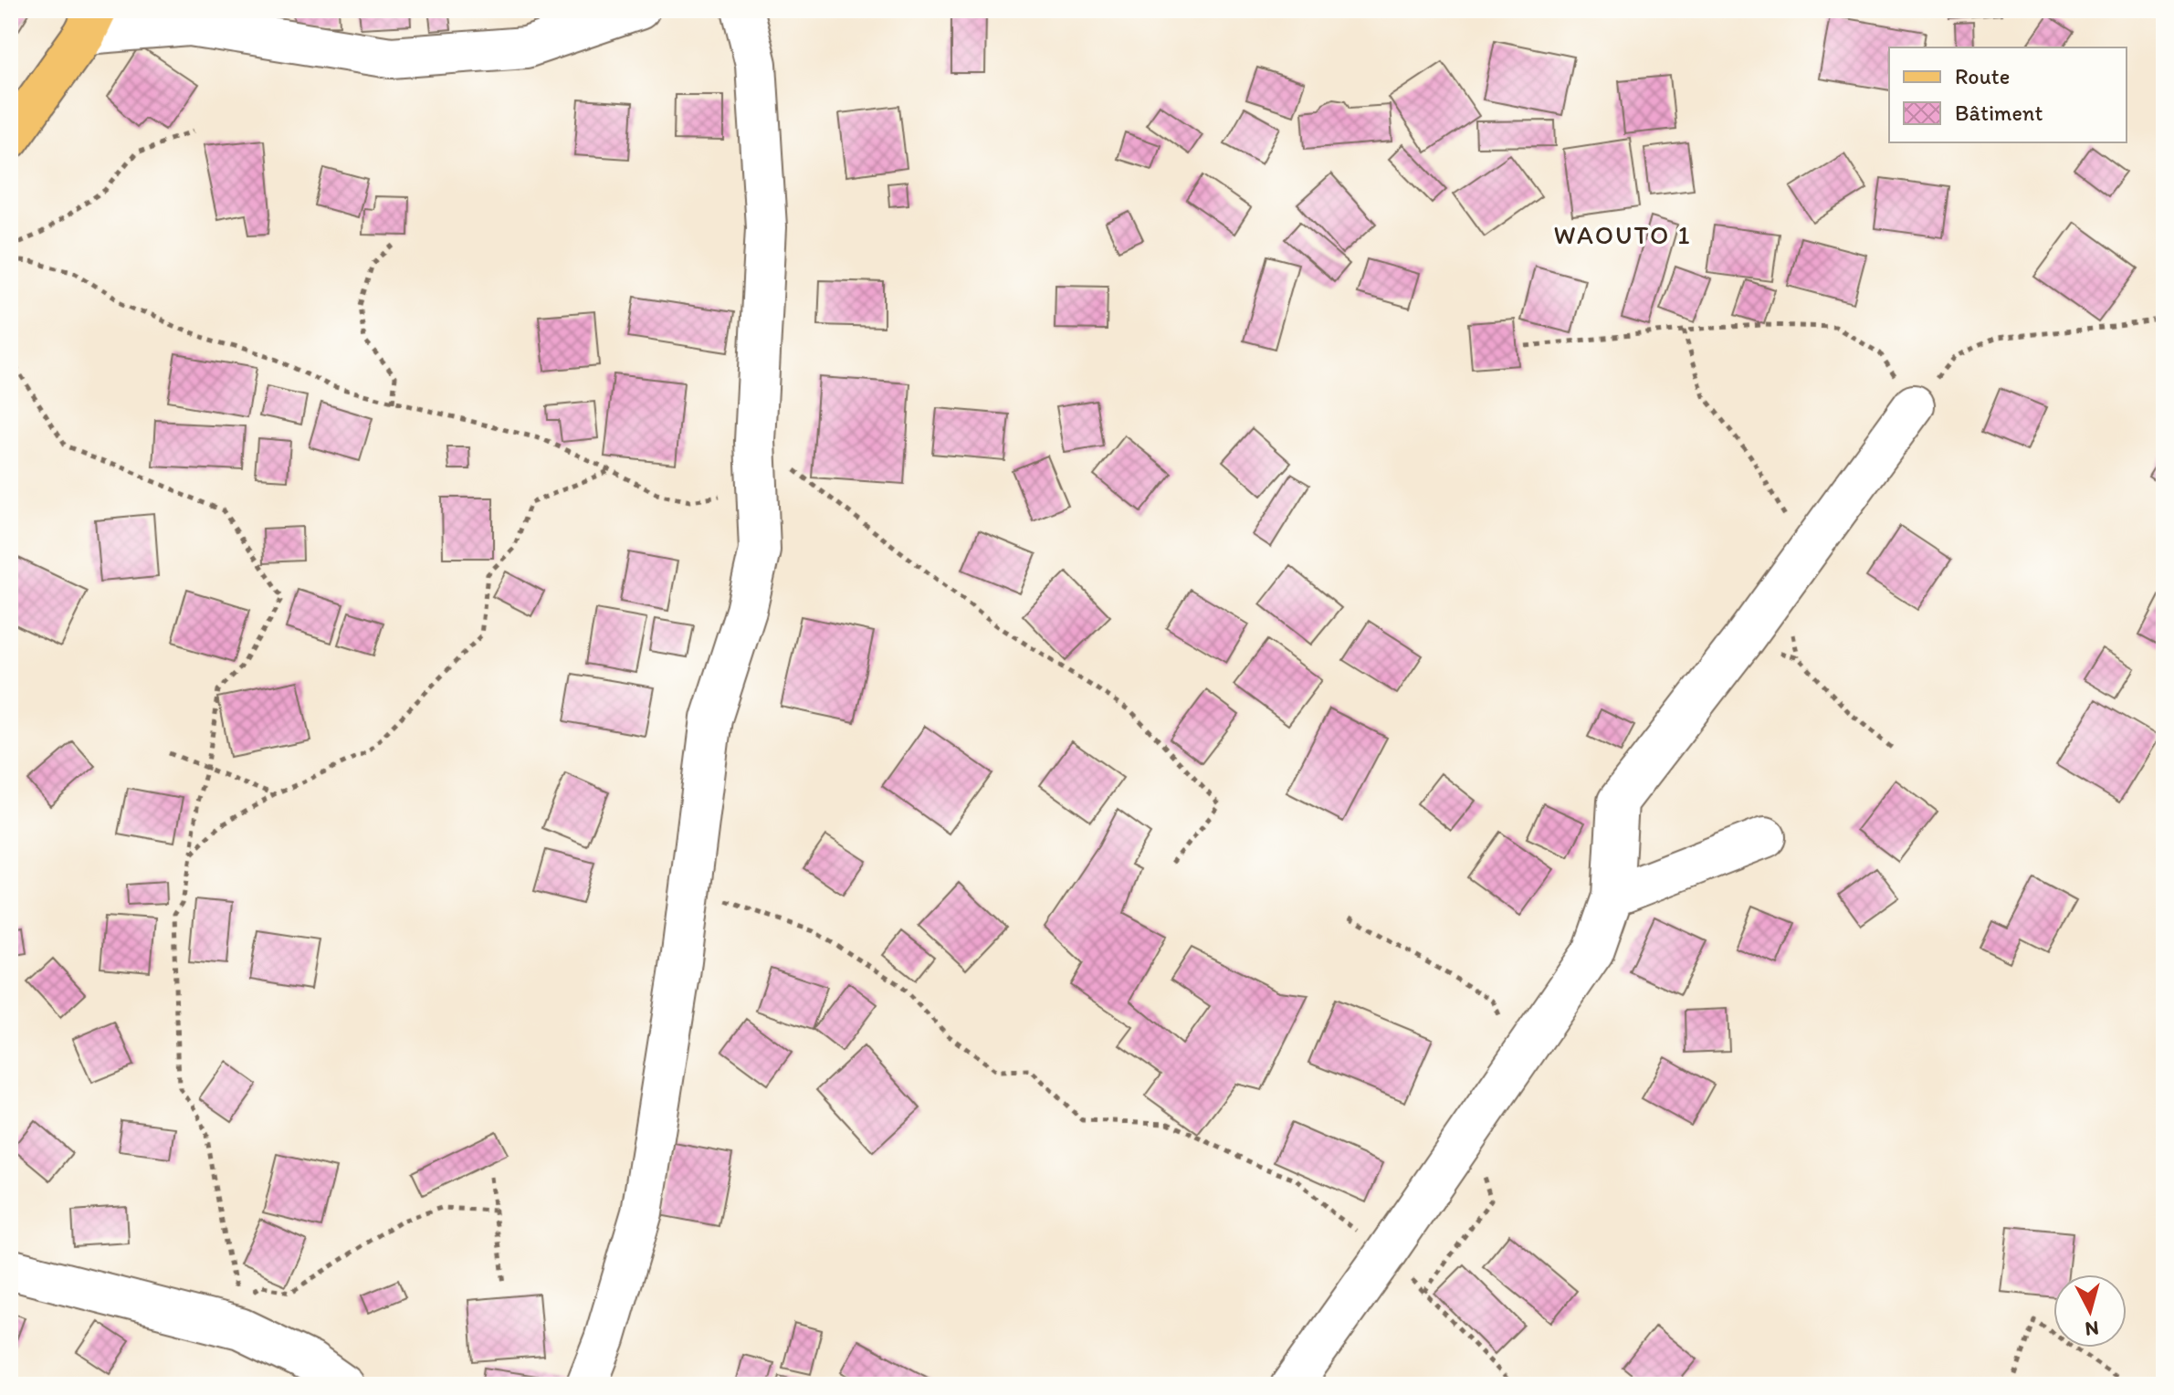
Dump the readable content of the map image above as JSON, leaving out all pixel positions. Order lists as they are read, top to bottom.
{
  "districts": ["WAOUTO 1"],
  "legend": ["Route", "Bâtiment"],
  "north": "bottom"
}
